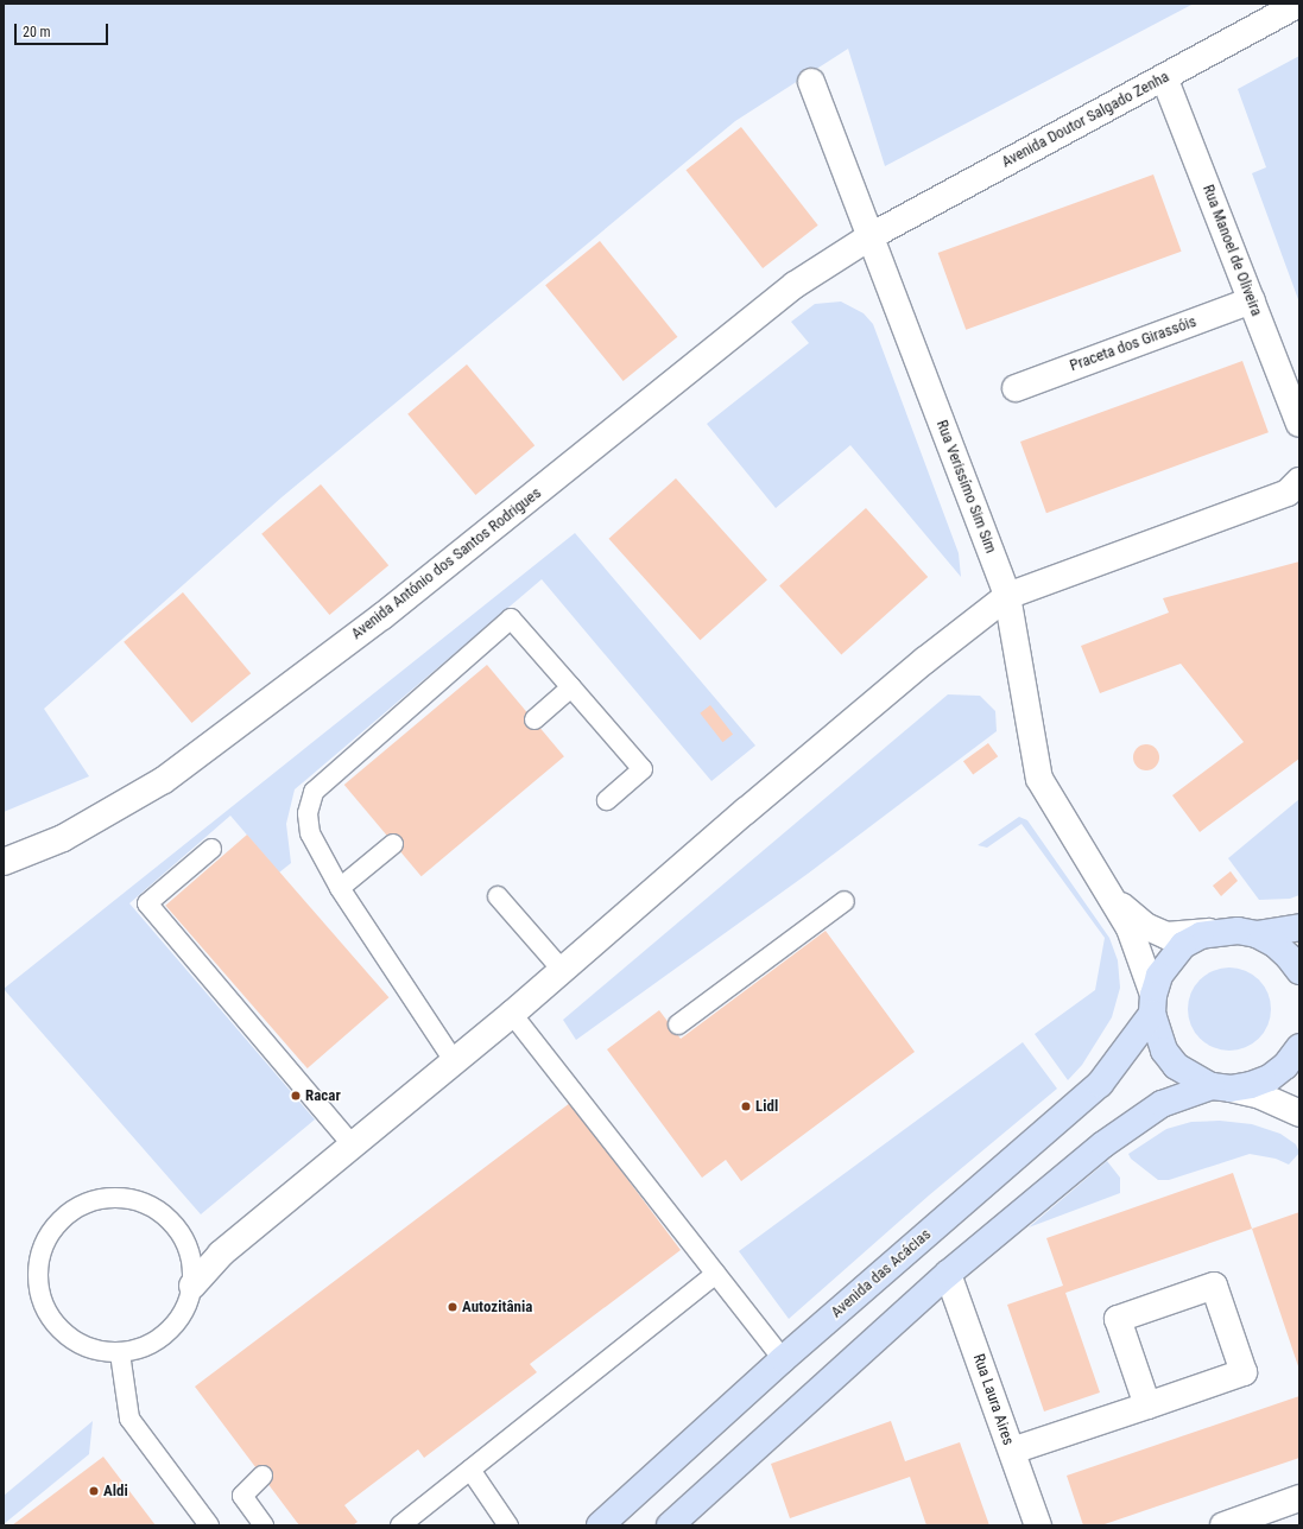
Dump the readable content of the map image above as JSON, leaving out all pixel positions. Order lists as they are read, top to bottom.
{
  "streets": {
    "main road": ["Avenida das Acácias"],
    "street": [
      "Avenida Doutor Salgado Zenha",
      "Rua Manoel de Oliveira",
      "Praceta dos Girassóis",
      "Rua Verissímo Sim Sim",
      "Avenida António dos Santos Rodrigues",
      "Rua Laura Aires"
    ]
  },
  "crossings": [
    ["Avenida Doutor Salgado Zenha", "Rua Manoel de Oliveira"],
    ["Avenida Doutor Salgado Zenha", "Rua Verissímo Sim Sim"],
    ["Avenida Doutor Salgado Zenha", "Avenida António dos Santos Rodrigues"],
    ["Rua Manoel de Oliveira", "Praceta dos Girassóis"],
    ["Rua Verissímo Sim Sim", "Avenida António dos Santos Rodrigues"],
    ["Rua Verissímo Sim Sim", "Avenida das Acácias"]
  ],
  "places": [
    "Racar",
    "Lidl",
    "Autozitânia",
    "Aldi"
  ],
  "scale_bar": "20 m"
}
